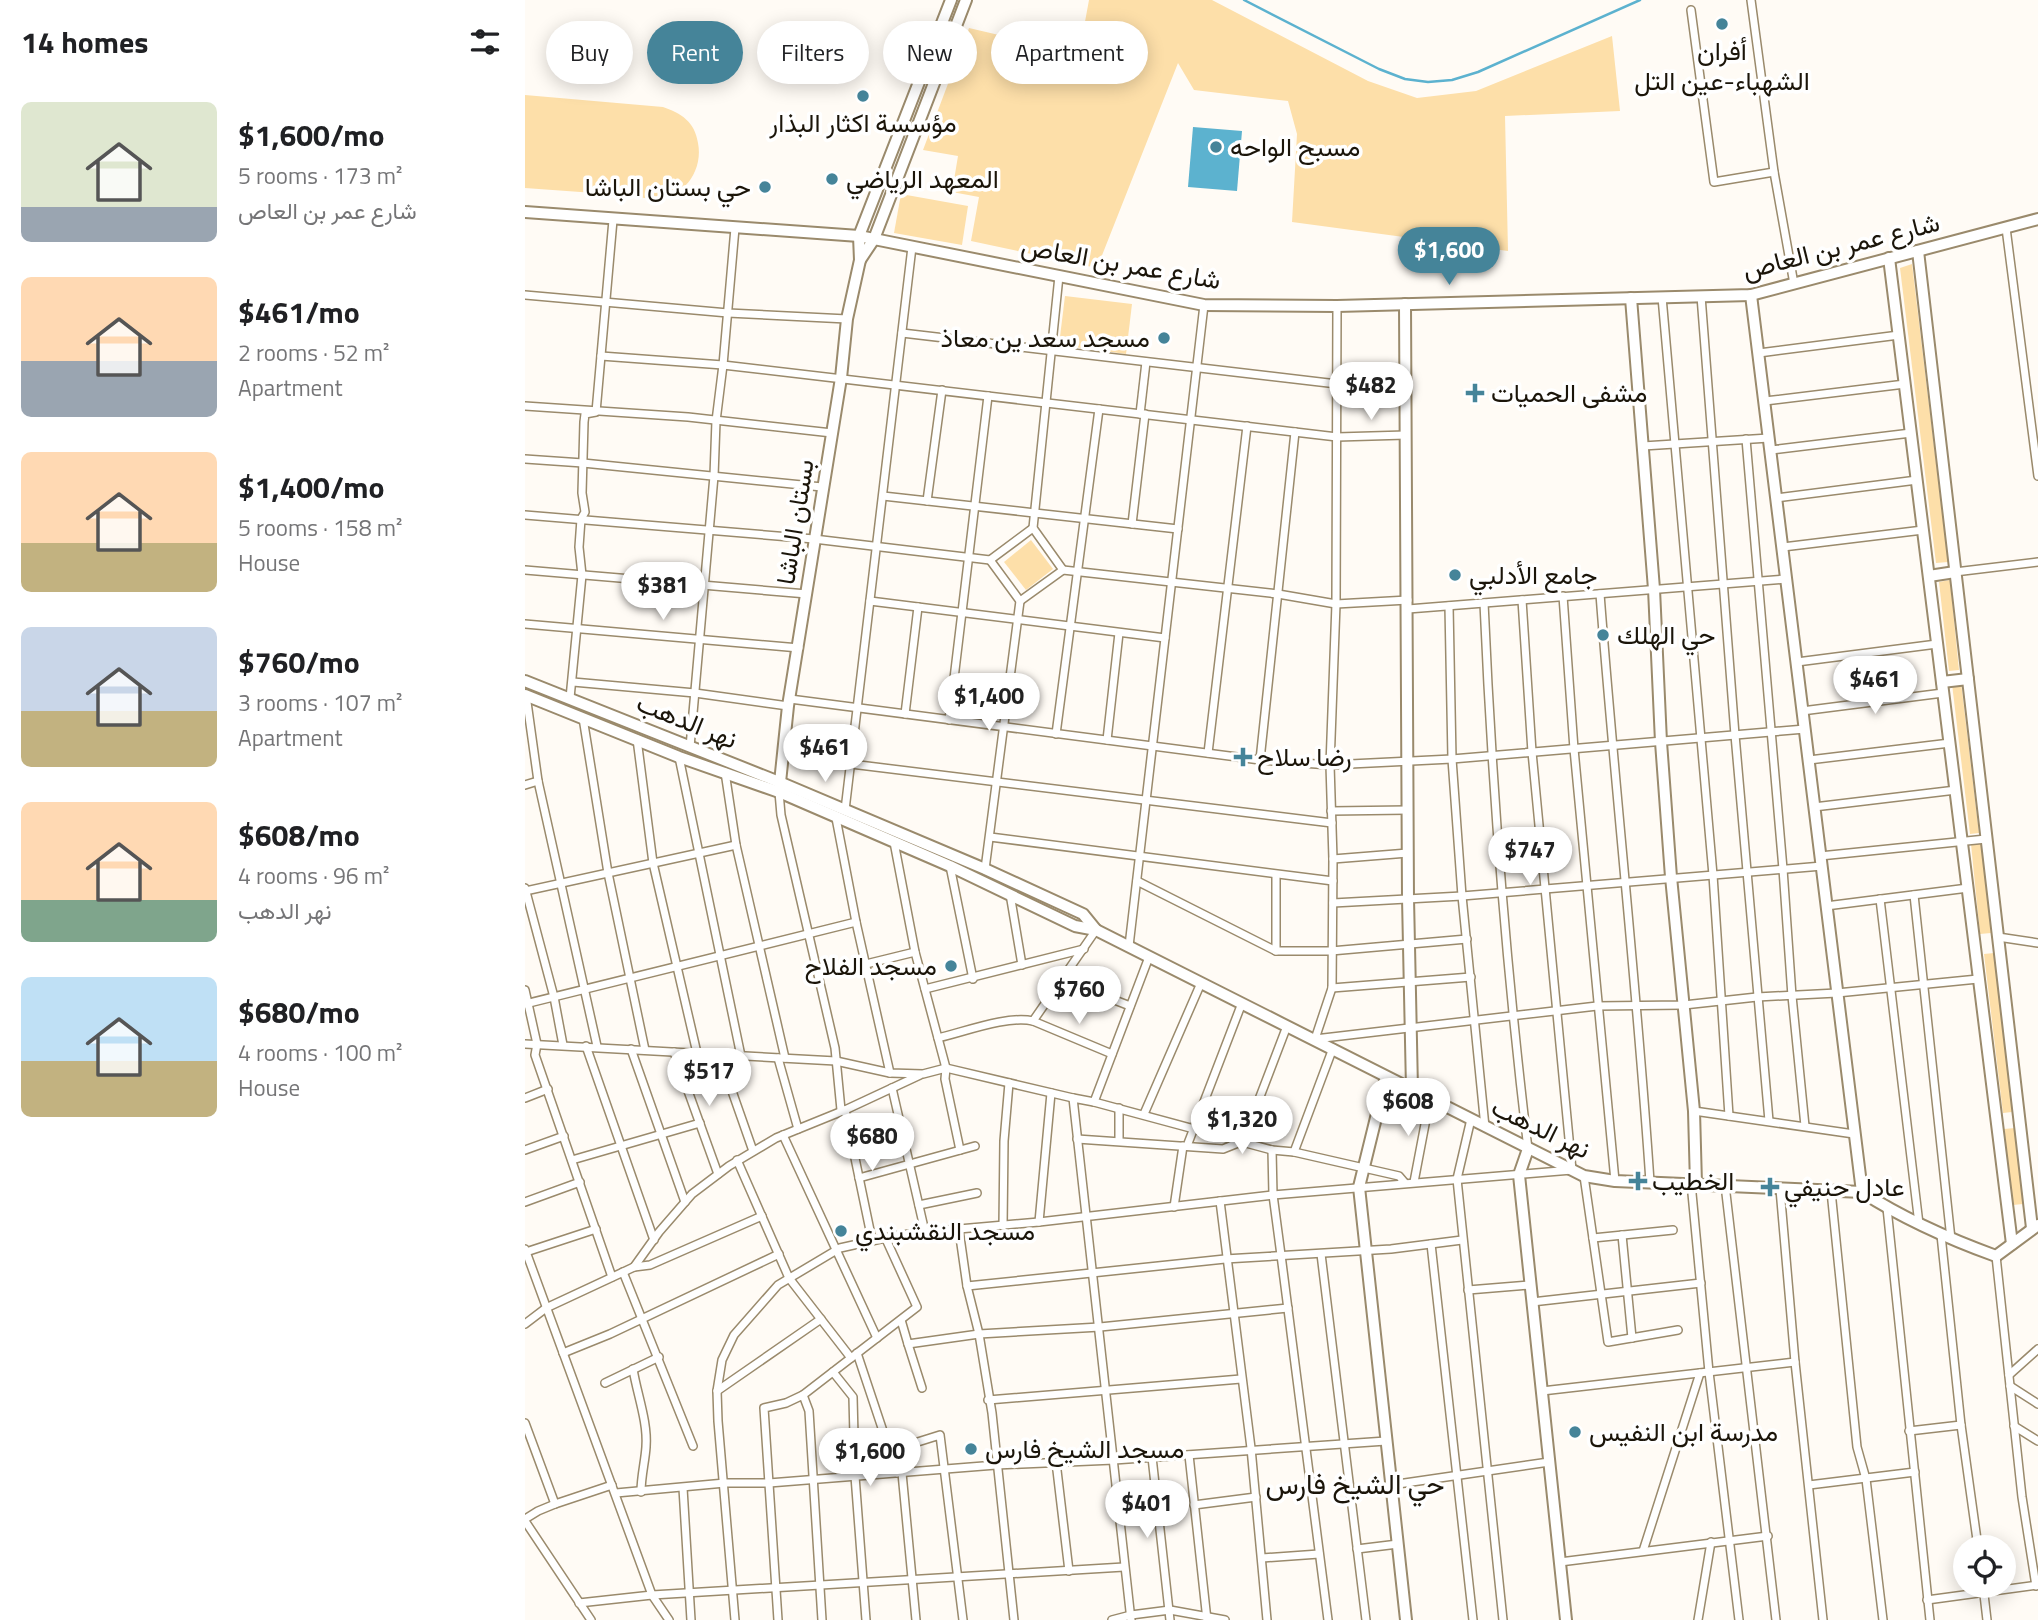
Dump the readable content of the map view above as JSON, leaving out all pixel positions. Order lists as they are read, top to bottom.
{
  "streets": {
    "street": ["شارع عمر بن العاص", "بستان الباشا", "نهر الدهب"]
  },
  "crossings": [
    ["شارع عمر بن العاص", "بستان الباشا"],
    ["بستان الباشا", "نهر الدهب"]
  ],
  "districts": ["حي الشيخ فارس"],
  "places": {
    "other": [
      "أفران الشهباء-عين التل",
      "مؤسسة اكثار البذار",
      "مسبح الواحه",
      "المعهد الرياضي",
      "حي بستان الباشا",
      "مسجد سعد ين معاذ",
      "جامع الأدلبي",
      "حي الهلك",
      "مسجد الفلاح",
      "مسجد النقشبندي",
      "مدرسة ابن النفيس",
      "مسجد الشيخ فارس"
    ],
    "health": [
      "مشفى الحميات",
      "رضا سلاح",
      "الخطيب",
      "عادل حنيفي"
    ]
  },
  "page": {
    "heading": "14 homes",
    "chip": [
      "Buy",
      "Rent",
      "Filters",
      "New",
      "Apartment"
    ],
    "list": [
      {
        "name": "$1,600/mo",
        "note": "5 rooms · 173 m² · شارع عمر بن العاص"
      },
      {
        "name": "$461/mo",
        "note": "2 rooms · 52 m² · Apartment"
      },
      {
        "name": "$1,400/mo",
        "note": "5 rooms · 158 m² · House"
      },
      {
        "name": "$760/mo",
        "note": "3 rooms · 107 m² · Apartment"
      },
      {
        "name": "$608/mo",
        "note": "4 rooms · 96 m² · نهر الدهب"
      },
      {
        "name": "$680/mo",
        "note": "4 rooms · 100 m² · House"
      }
    ],
    "price": [
      "$1,600",
      "$482",
      "$381",
      "$461",
      "$1,400",
      "$461",
      "$747",
      "$760",
      "$517",
      "$608",
      "$1,320",
      "$680",
      "$1,600",
      "$401"
    ]
  }
}
